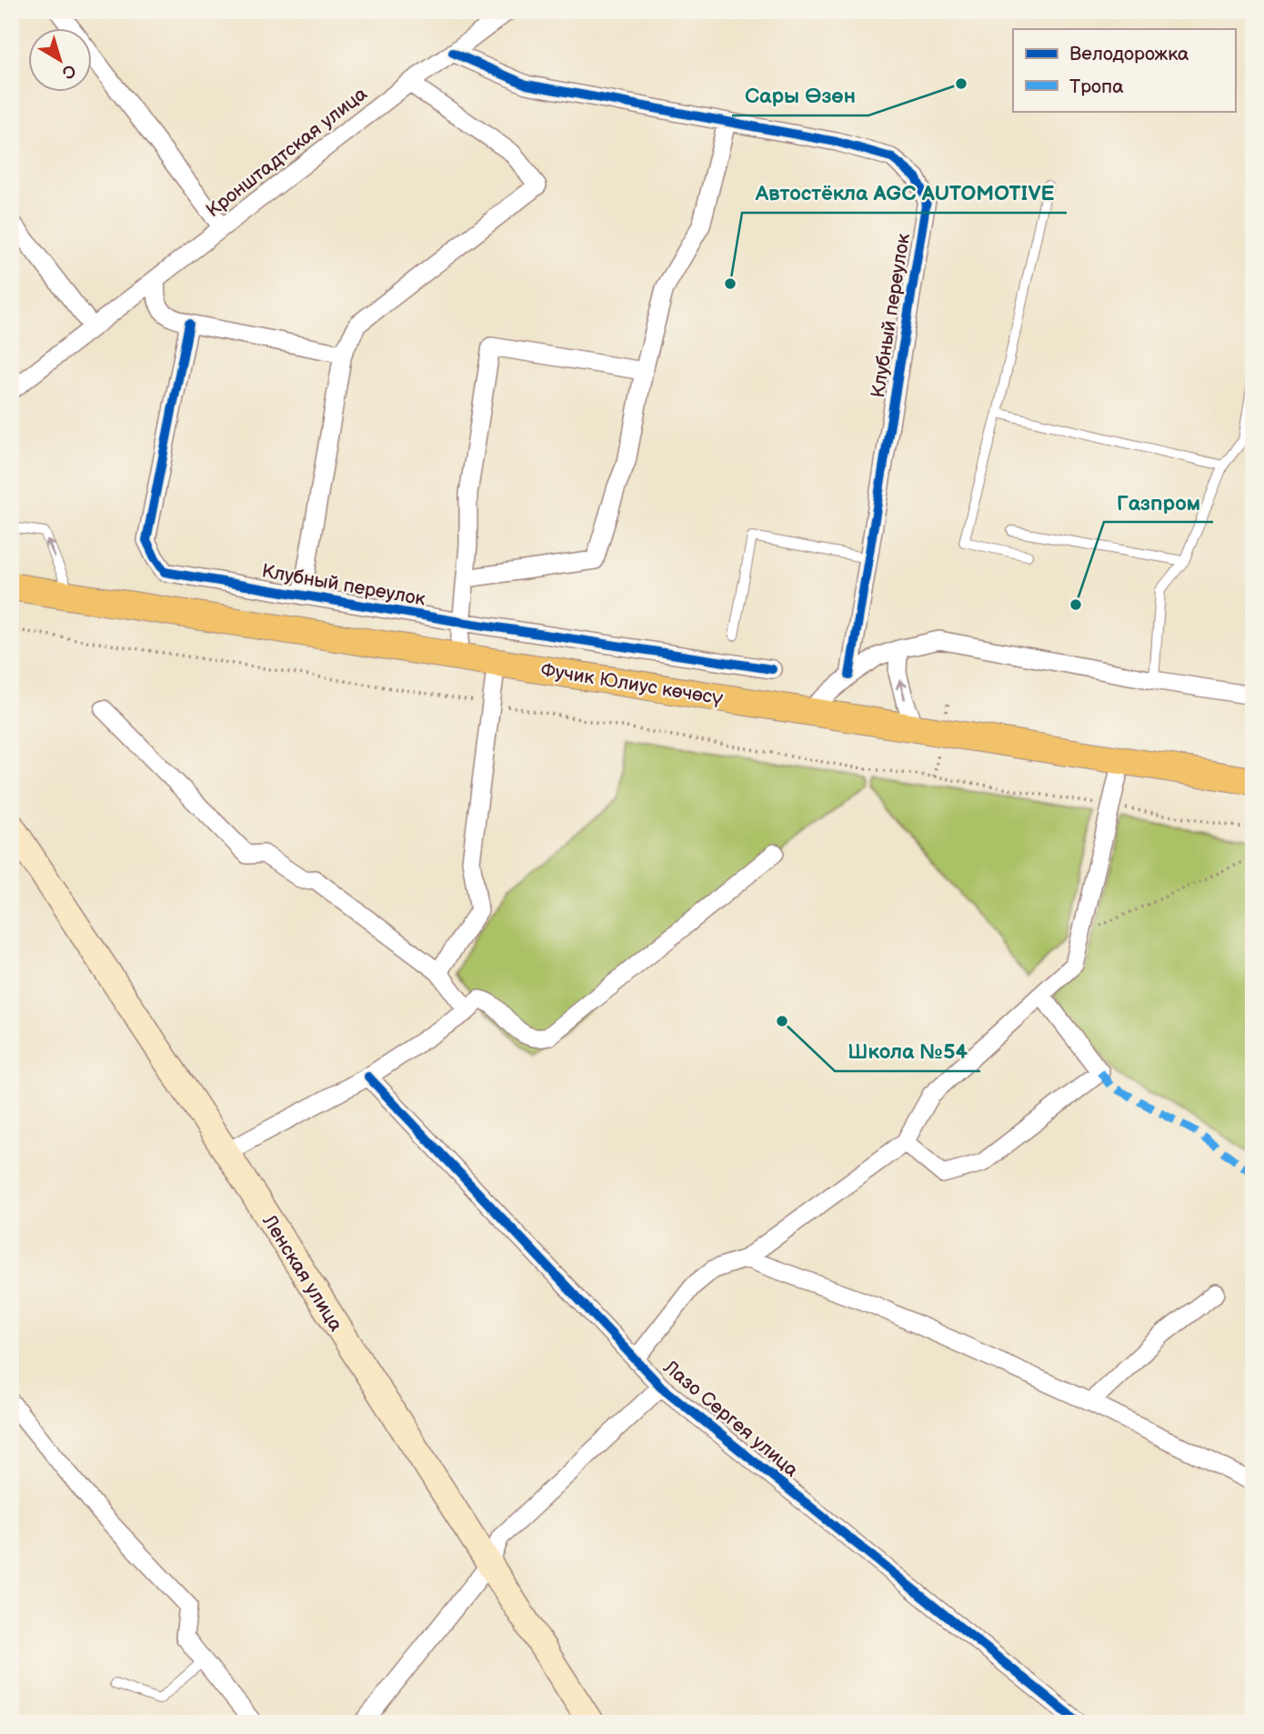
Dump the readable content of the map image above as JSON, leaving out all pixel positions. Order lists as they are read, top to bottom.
{
  "streets": {
    "main road": ["Фучик Юлиус көчөсү", "Ленская улица"],
    "street": ["Кронштадтская улица", "Клубный переулок", "Лазо Сергея улица"]
  },
  "crossings": [
    ["Кронштадтская улица", "Клубный переулок"]
  ],
  "places": [
    "Сары Өзөн",
    "Автостёкла AGC AUTOMOTIVE",
    "Газпром",
    "Школа №54"
  ],
  "legend": ["Велодорожка", "Тропа"],
  "north": "bottom right"
}
